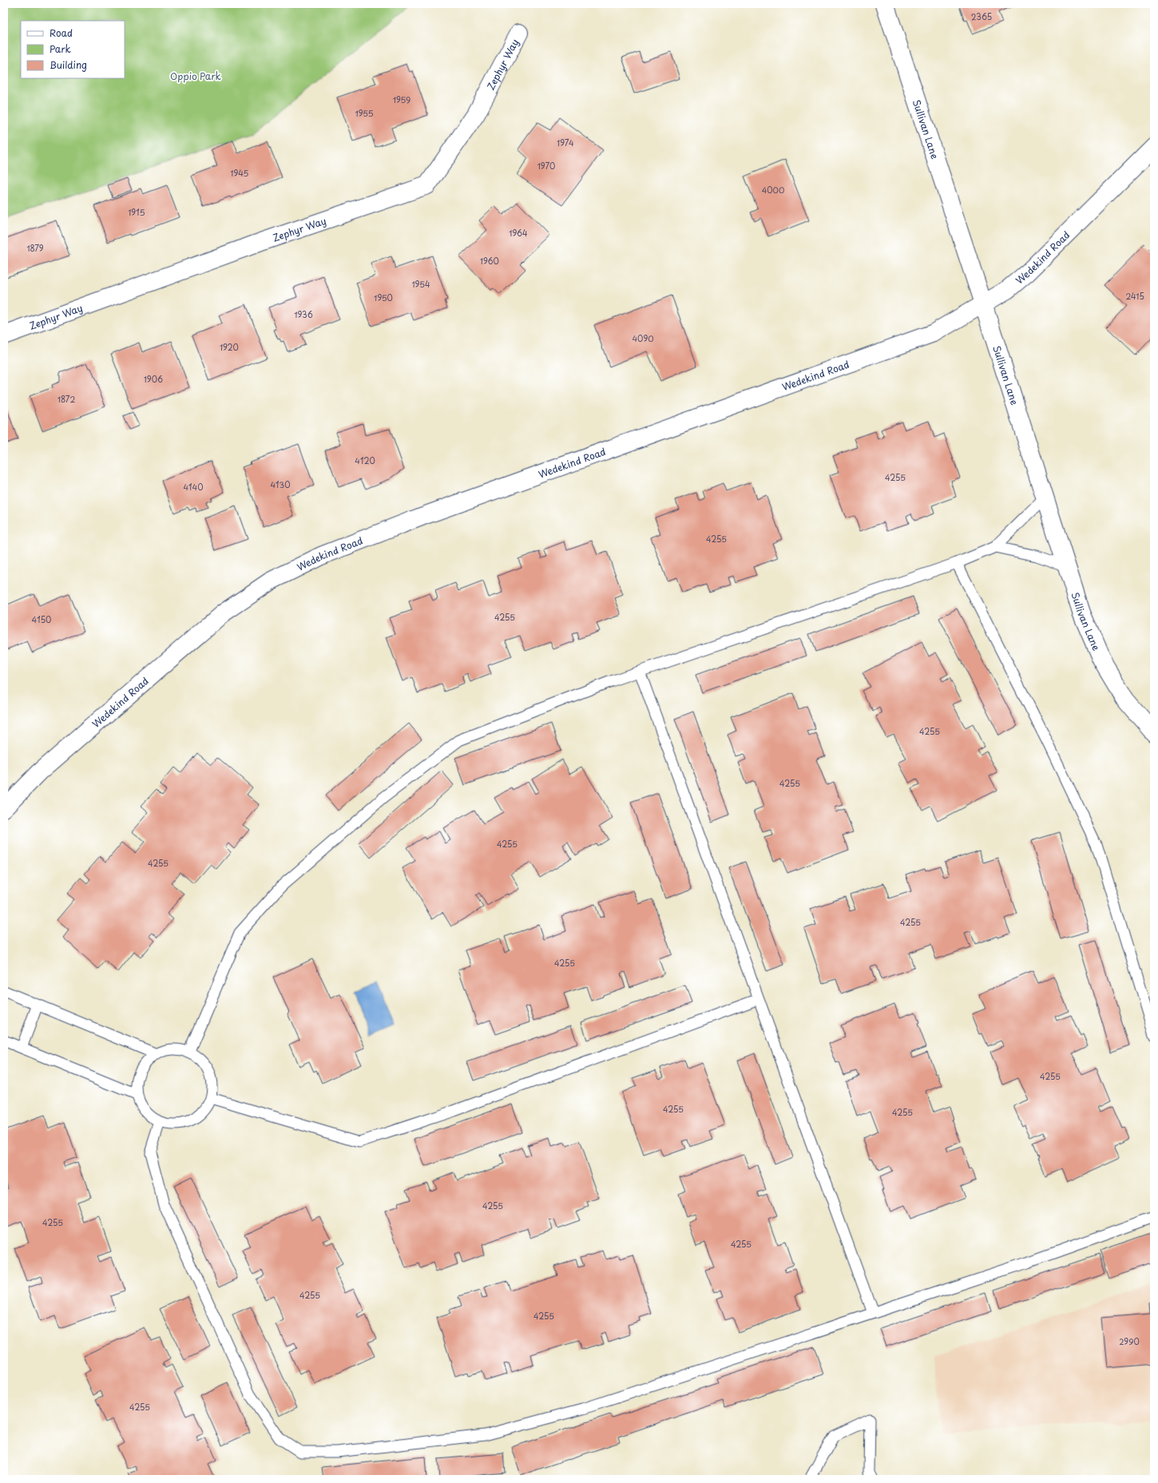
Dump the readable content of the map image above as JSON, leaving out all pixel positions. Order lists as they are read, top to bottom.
{
  "streets": {
    "street": ["Zephyr Way", "Sullivan Lane", "Wedekind Road"]
  },
  "crossings": [
    ["Sullivan Lane", "Wedekind Road"]
  ],
  "parks": ["Oppio Park"],
  "house_numbers": [
    "2365",
    "1959",
    "1955",
    "1974",
    "1970",
    "1945",
    "4000",
    "1915",
    "1964",
    "1879",
    "1960",
    "1954",
    "2415",
    "1950",
    "1936",
    "4090",
    "1920",
    "1906",
    "1872",
    "4120",
    "4255",
    "4130",
    "4140",
    "4255",
    "4255",
    "4150",
    "4255",
    "4255",
    "4255",
    "4255",
    "4255",
    "4255",
    "4255",
    "4255",
    "4255",
    "4255",
    "4255",
    "4255",
    "4255",
    "4255",
    "2990",
    "4255"
  ],
  "legend": ["Road", "Park", "Building"]
}
